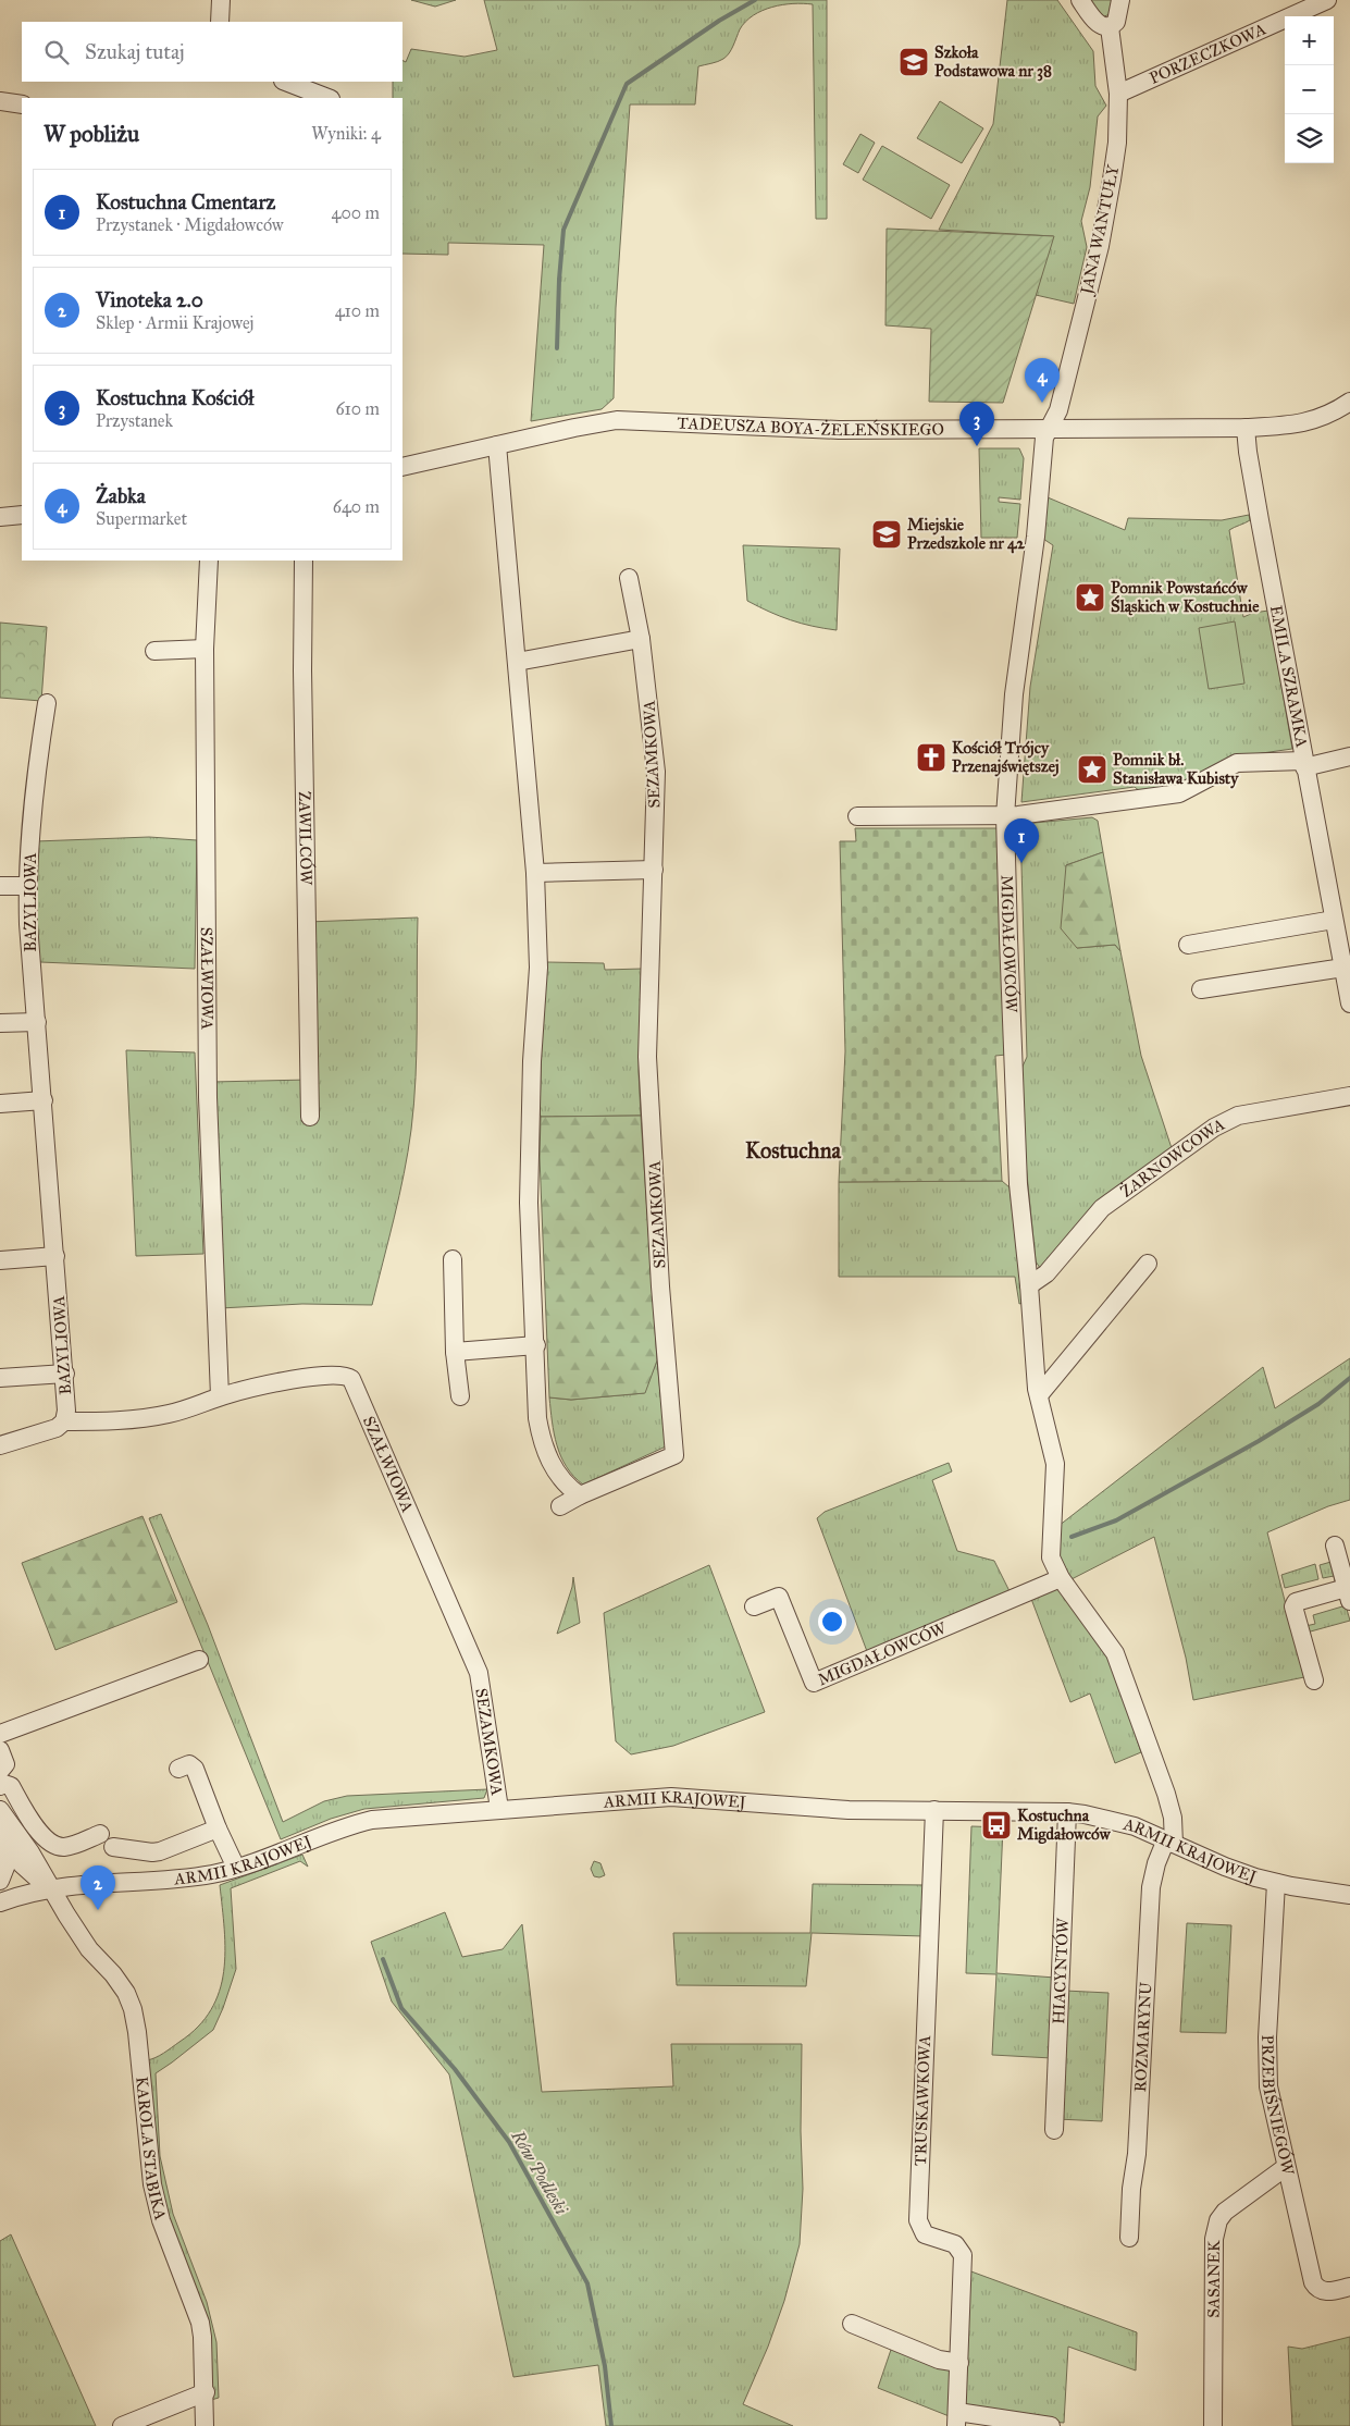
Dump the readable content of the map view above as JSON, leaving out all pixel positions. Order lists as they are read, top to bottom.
{
  "streets": {
    "street": [
      "PORZECZKOWA",
      "JANA WANTUŁY",
      "TADEUSZA BOYA-ŻELEŃSKIEGO",
      "EMILA SZRAMKA",
      "SEZAMKOWA",
      "ZAWILCÓW",
      "BAZYLIOWA",
      "MIGDAŁOWCÓW",
      "SZAŁWIOWA",
      "ŻARNOWCOWA",
      "ARMII KRAJOWEJ",
      "HIACYNTÓW",
      "ROZMARYNU",
      "TRUSKAWKOWA",
      "PRZEBIŚNIEGÓW",
      "KAROLA STABIKA",
      "SASANEK"
    ]
  },
  "crossings": [
    ["PORZECZKOWA", "JANA WANTUŁY"],
    ["JANA WANTUŁY", "TADEUSZA BOYA-ŻELEŃSKIEGO"],
    ["JANA WANTUŁY", "MIGDAŁOWCÓW"],
    ["TADEUSZA BOYA-ŻELEŃSKIEGO", "EMILA SZRAMKA"],
    ["TADEUSZA BOYA-ŻELEŃSKIEGO", "MIGDAŁOWCÓW"],
    ["SEZAMKOWA", "SZAŁWIOWA"],
    ["SEZAMKOWA", "ARMII KRAJOWEJ"],
    ["BAZYLIOWA", "SZAŁWIOWA"],
    ["MIGDAŁOWCÓW", "ŻARNOWCOWA"],
    ["MIGDAŁOWCÓW", "ARMII KRAJOWEJ"],
    ["MIGDAŁOWCÓW", "ROZMARYNU"],
    ["ARMII KRAJOWEJ", "HIACYNTÓW"],
    ["ARMII KRAJOWEJ", "ROZMARYNU"],
    ["ARMII KRAJOWEJ", "TRUSKAWKOWA"],
    ["ARMII KRAJOWEJ", "PRZEBIŚNIEGÓW"],
    ["ARMII KRAJOWEJ", "KAROLA STABIKA"],
    ["PRZEBIŚNIEGÓW", "SASANEK"]
  ],
  "districts": ["Kostuchna"],
  "water": ["Rów Podleski"],
  "places": {
    "school or university": ["Szkoła Podstawowa nr 38", "Miejskie Przedszkole nr 42"],
    "place": ["Pomnik Powstańców Śląskich w Kostuchnie", "Pomnik bł. Stanisława Kubisty"],
    "church": ["Kościół Trójcy Przenajświętszej"],
    "bus stop": ["Kostuchna Migdałowców"]
  },
  "page": {
    "map_buttons": ["+", "−"],
    "search": "Szukaj tutaj",
    "heading": ["W pobliżu", "Wyniki: 4"],
    "list": [
      {
        "mark": "1",
        "name": "Kostuchna Cmentarz",
        "note": "Przystanek · Migdałowców",
        "value": "400 m"
      },
      {
        "mark": "2",
        "name": "Vinoteka 2.0",
        "note": "Sklep · Armii Krajowej",
        "value": "410 m"
      },
      {
        "mark": "3",
        "name": "Kostuchna Kościół",
        "note": "Przystanek",
        "value": "610 m"
      },
      {
        "mark": "4",
        "name": "Żabka",
        "note": "Supermarket",
        "value": "640 m"
      }
    ],
    "pins": [
      "4",
      "3",
      "1",
      "2"
    ]
  }
}
